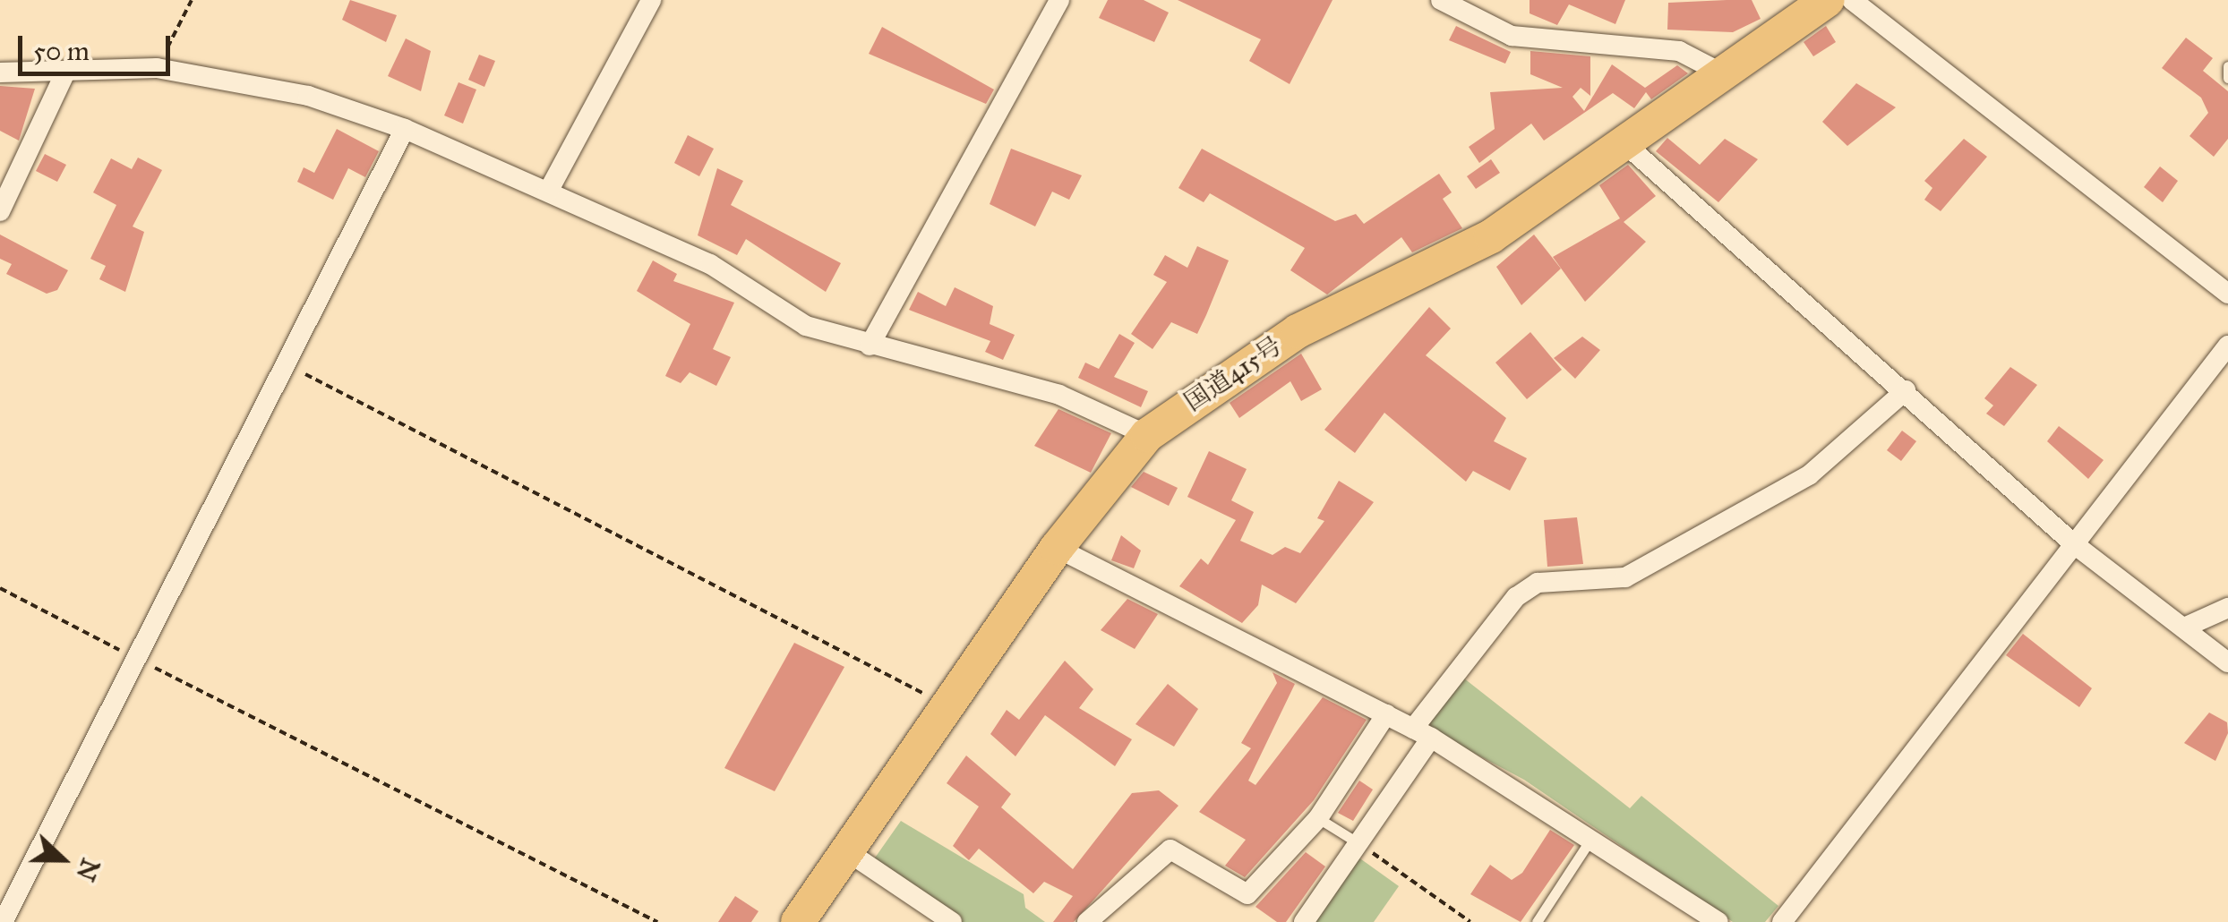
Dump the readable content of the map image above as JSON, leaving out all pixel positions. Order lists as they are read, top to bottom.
{
  "streets": {
    "highway": ["国道415号"]
  },
  "scale_bar": "50 m",
  "north": "right"
}
